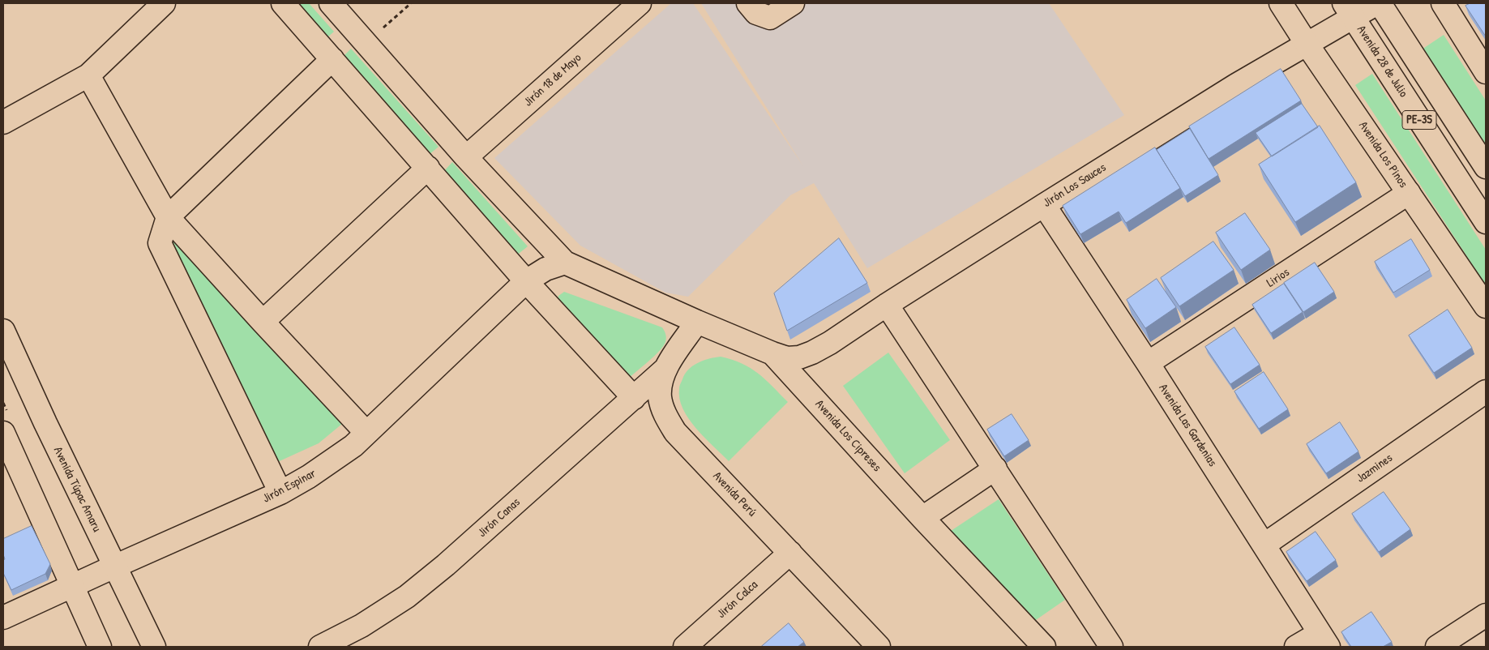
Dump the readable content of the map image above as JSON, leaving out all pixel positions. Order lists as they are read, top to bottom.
{
  "streets": {
    "main road": [
      "Avenida 28 de Julio",
      "Jirón 18 de Mayo",
      "PE-3S",
      "Avenida Los Pinos",
      "Jirón Los Sauces",
      "Lirios",
      "Avenida Las Gardenias",
      "Avenida Los Cipreses",
      "Jazmines",
      "Jirón Espinar",
      "Avenida Túpac Amaru",
      "Avenida Perú",
      "Jirón Canas",
      "Jirón Calca"
    ]
  },
  "crossings": [
    ["Avenida 28 de Julio", "Jirón Los Sauces"],
    ["PE-3S", "Jirón Los Sauces"],
    ["Avenida Los Pinos", "Jirón Los Sauces"],
    ["Avenida Los Pinos", "Lirios"],
    ["Jirón Los Sauces", "Avenida Las Gardenias"],
    ["Jirón Los Sauces", "Avenida Los Cipreses"],
    ["Jirón Los Sauces", "Jirón Espinar"],
    ["Jirón Los Sauces", "Avenida Perú"],
    ["Lirios", "Avenida Las Gardenias"],
    ["Avenida Las Gardenias", "Jazmines"],
    ["Jirón Espinar", "Avenida Túpac Amaru"],
    ["Avenida Perú", "Jirón Canas"],
    ["Avenida Perú", "Jirón Calca"]
  ]
}
